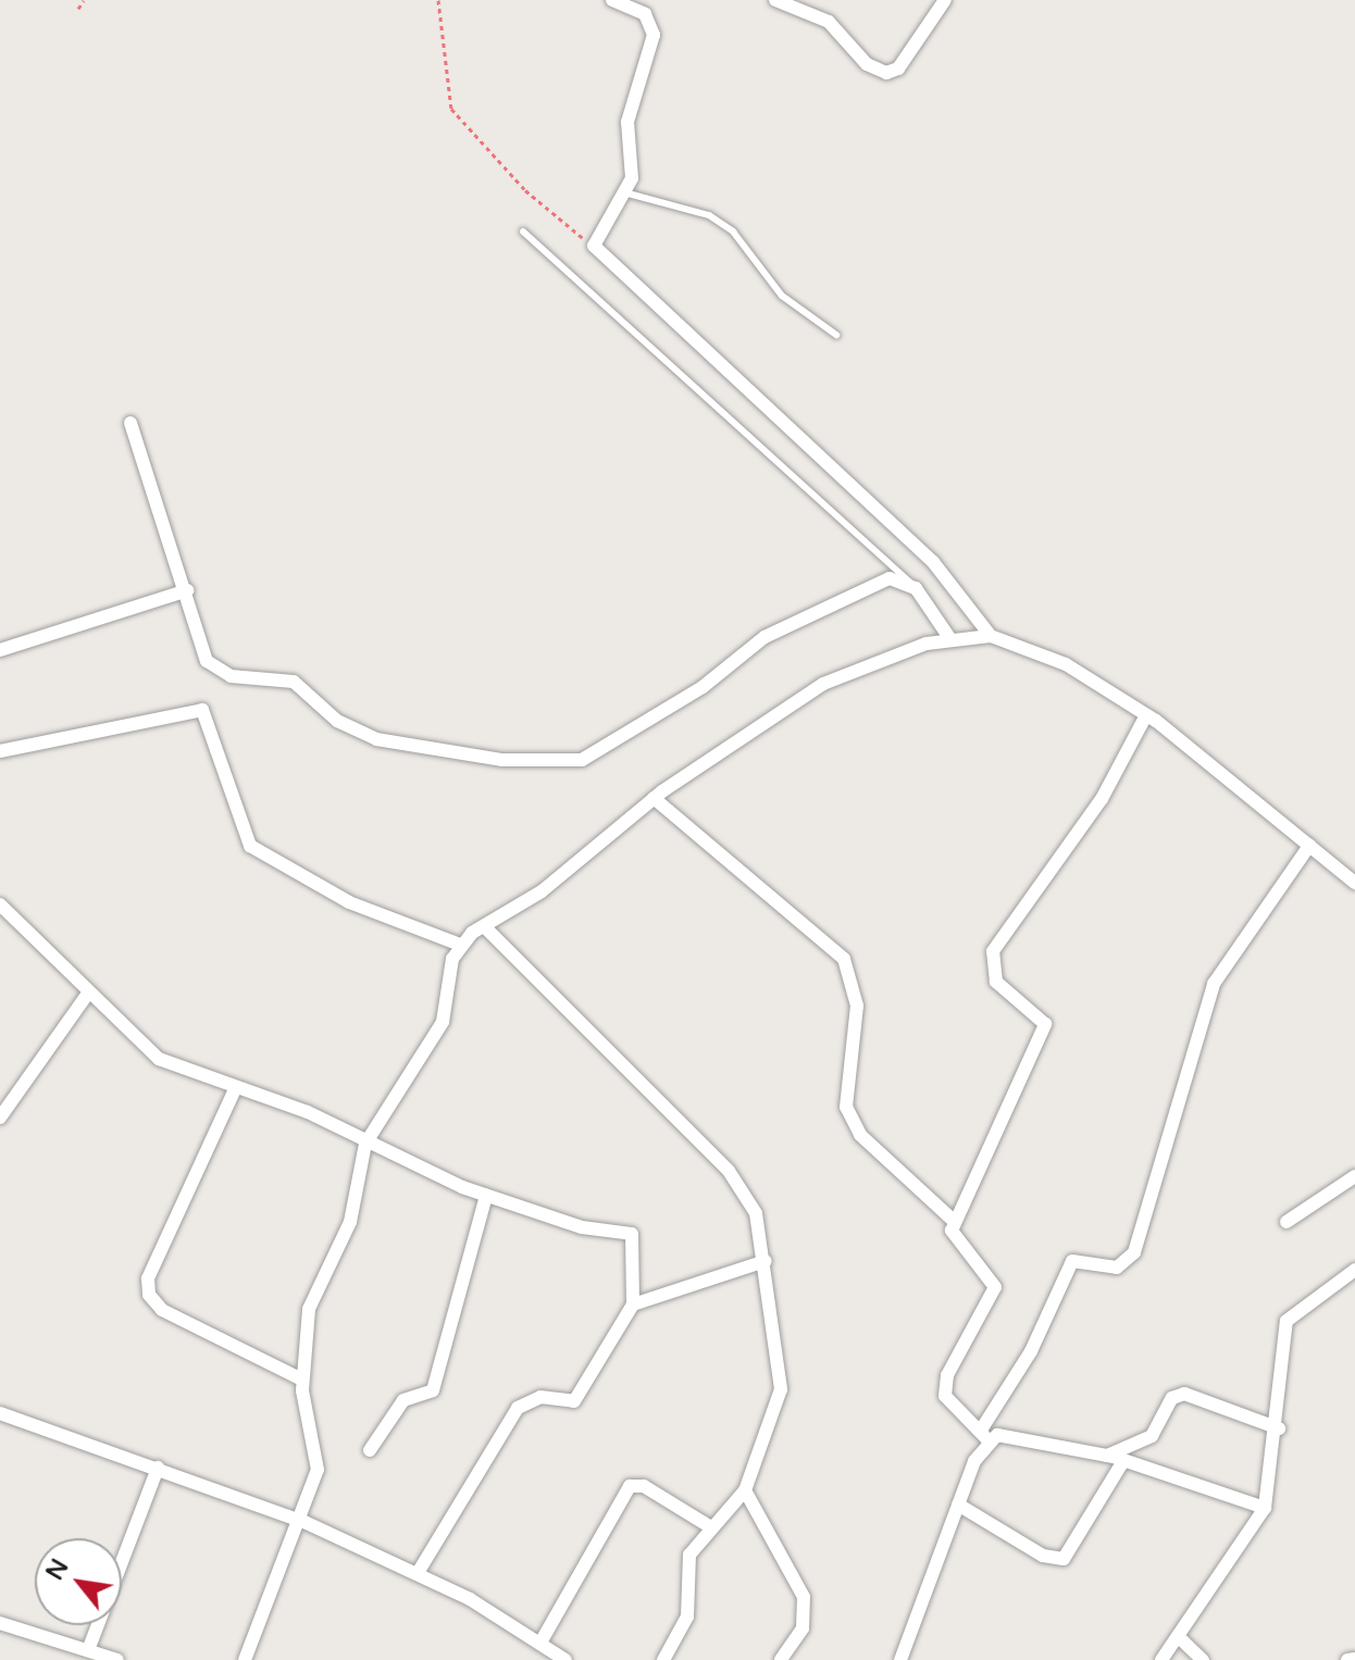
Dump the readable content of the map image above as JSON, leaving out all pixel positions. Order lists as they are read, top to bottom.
{
  "north": "top left"
}
